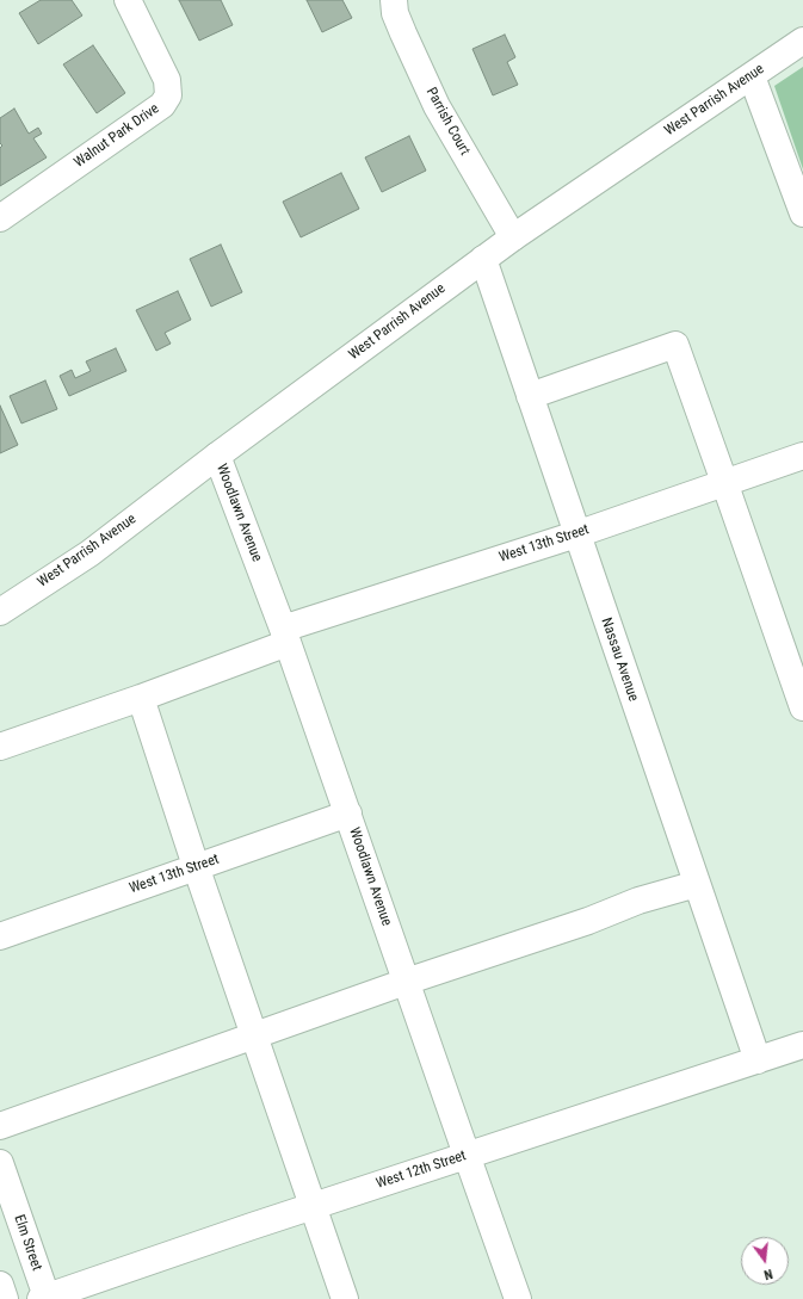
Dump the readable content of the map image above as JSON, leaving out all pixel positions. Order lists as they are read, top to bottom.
{
  "streets": {
    "street": [
      "West Parrish Avenue",
      "Parrish Court",
      "Walnut Park Drive",
      "Woodlawn Avenue",
      "West 13th Street",
      "Nassau Avenue",
      "West 12th Street",
      "Elm Street"
    ]
  },
  "crossings": [
    ["West Parrish Avenue", "Parrish Court"],
    ["West Parrish Avenue", "Woodlawn Avenue"],
    ["West Parrish Avenue", "Nassau Avenue"],
    ["Woodlawn Avenue", "West 13th Street"],
    ["Woodlawn Avenue", "West 12th Street"],
    ["West 13th Street", "Nassau Avenue"],
    ["Nassau Avenue", "West 12th Street"],
    ["West 12th Street", "Elm Street"]
  ],
  "north": "bottom"
}
